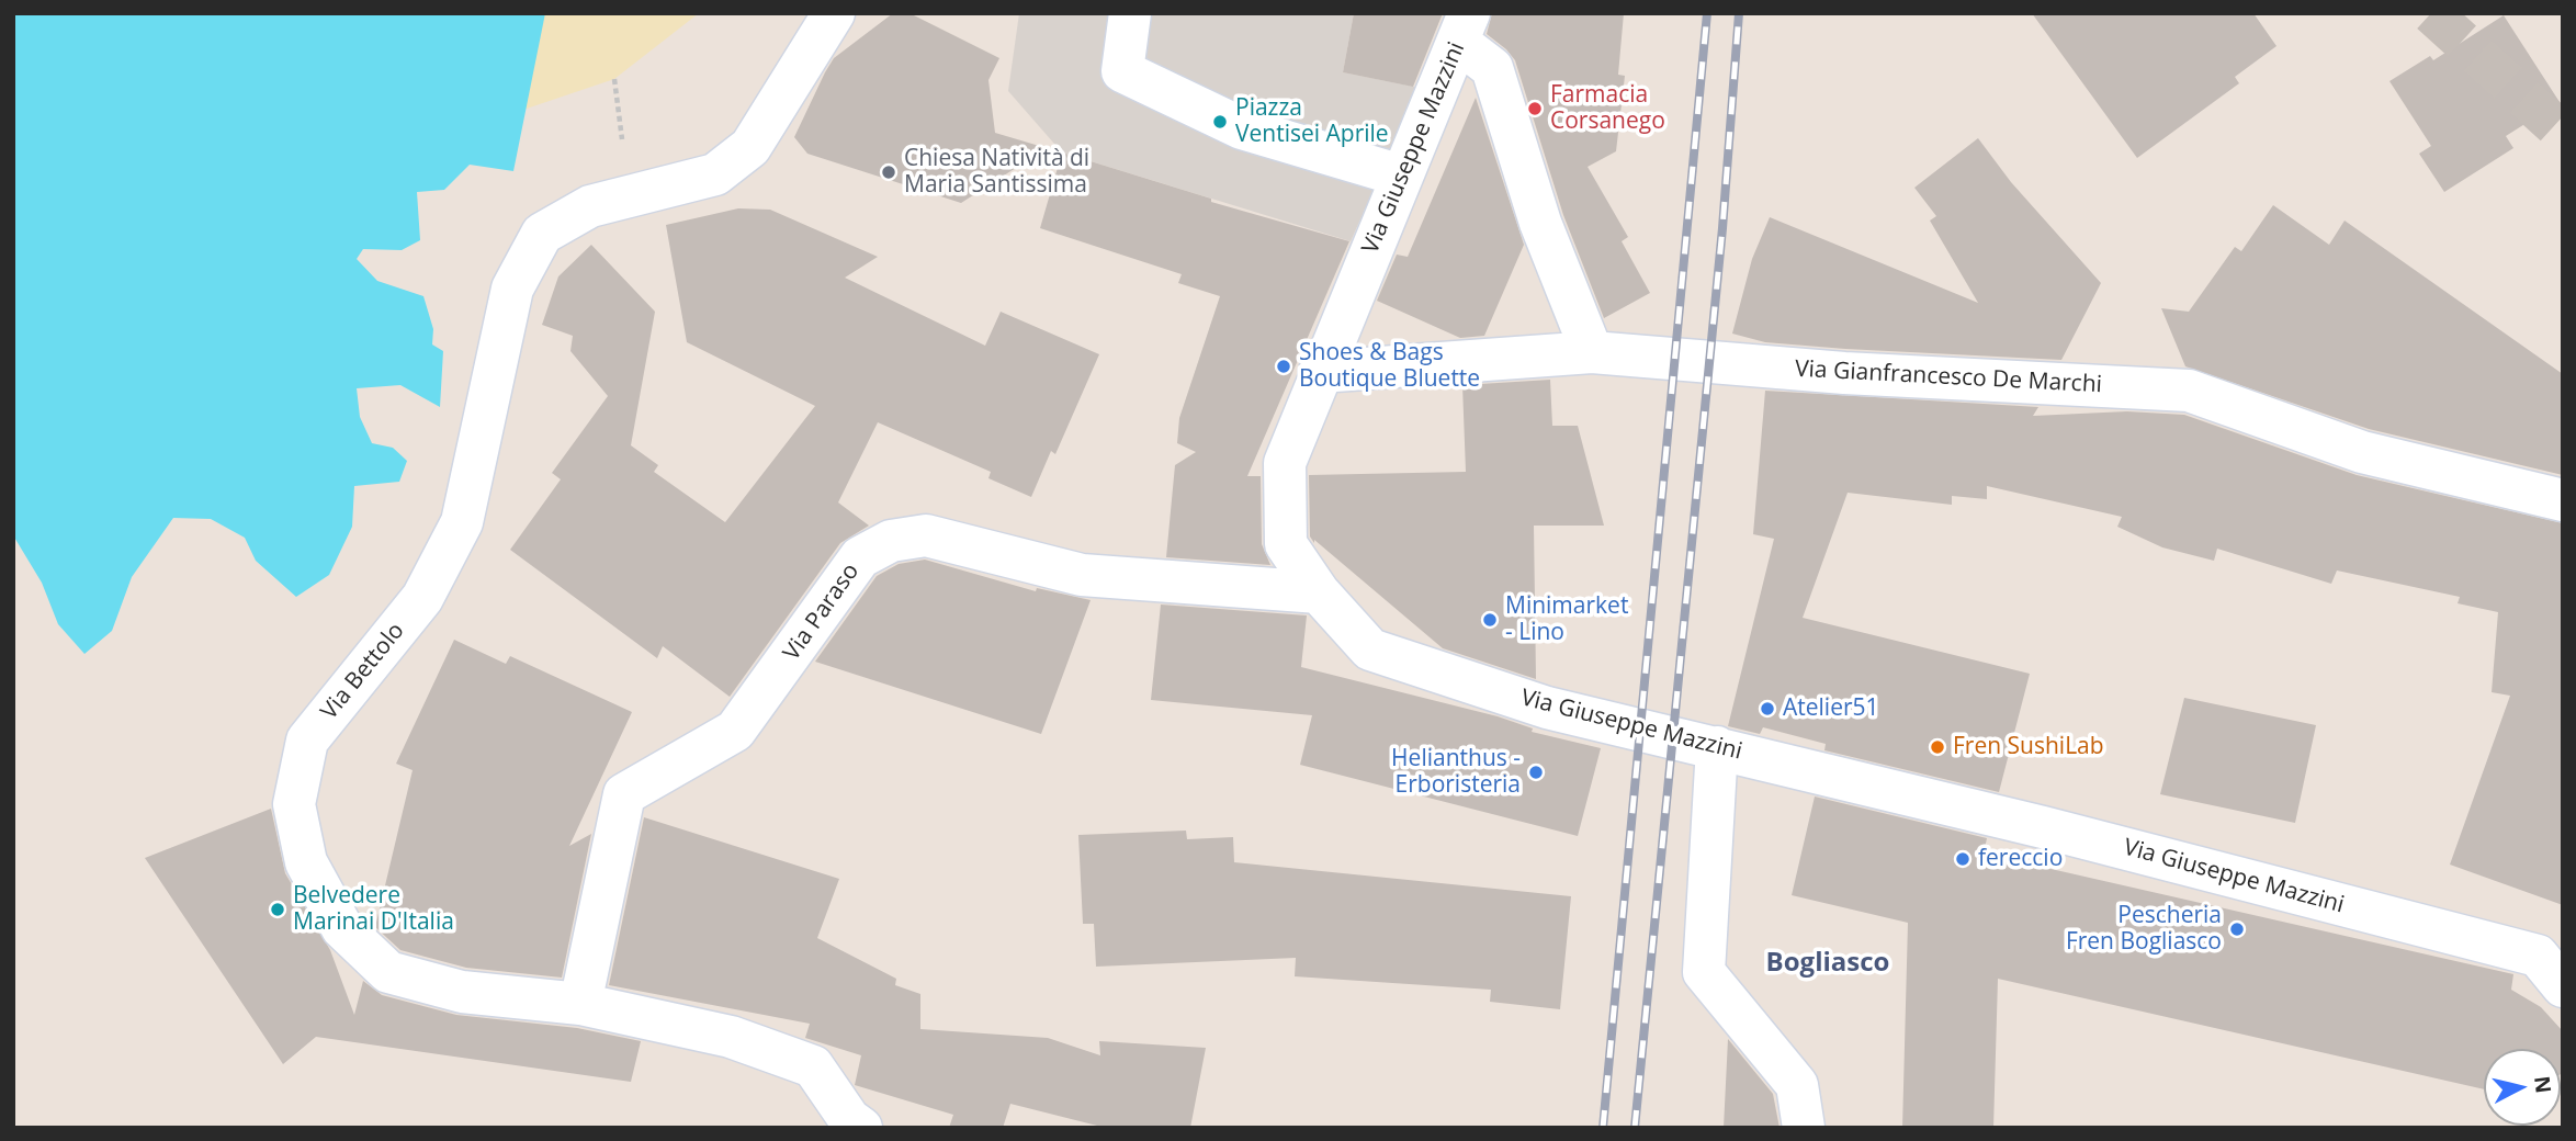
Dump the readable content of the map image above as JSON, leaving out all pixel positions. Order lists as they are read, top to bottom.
{
  "streets": {
    "street": [
      "Via Giuseppe Mazzini",
      "Via Gianfrancesco De Marchi",
      "Via Paraso",
      "Via Bettolo"
    ]
  },
  "crossings": [
    ["Via Giuseppe Mazzini", "Via Gianfrancesco De Marchi"],
    ["Via Giuseppe Mazzini", "Via Paraso"],
    ["Via Paraso", "Via Bettolo"]
  ],
  "districts": ["Bogliasco"],
  "places": [
    "Farmacia Corsanego",
    "Piazza Ventisei Aprile",
    "Chiesa Natività di Maria Santissima",
    "Shoes & Bags Boutique Bluette",
    "Minimarket - Lino",
    "Atelier51",
    "Fren SushiLab",
    "Helianthus - Erboristeria",
    "fereccio",
    "Belvedere Marinai D'Italia",
    "Pescheria Fren Bogliasco"
  ],
  "north": "right"
}
